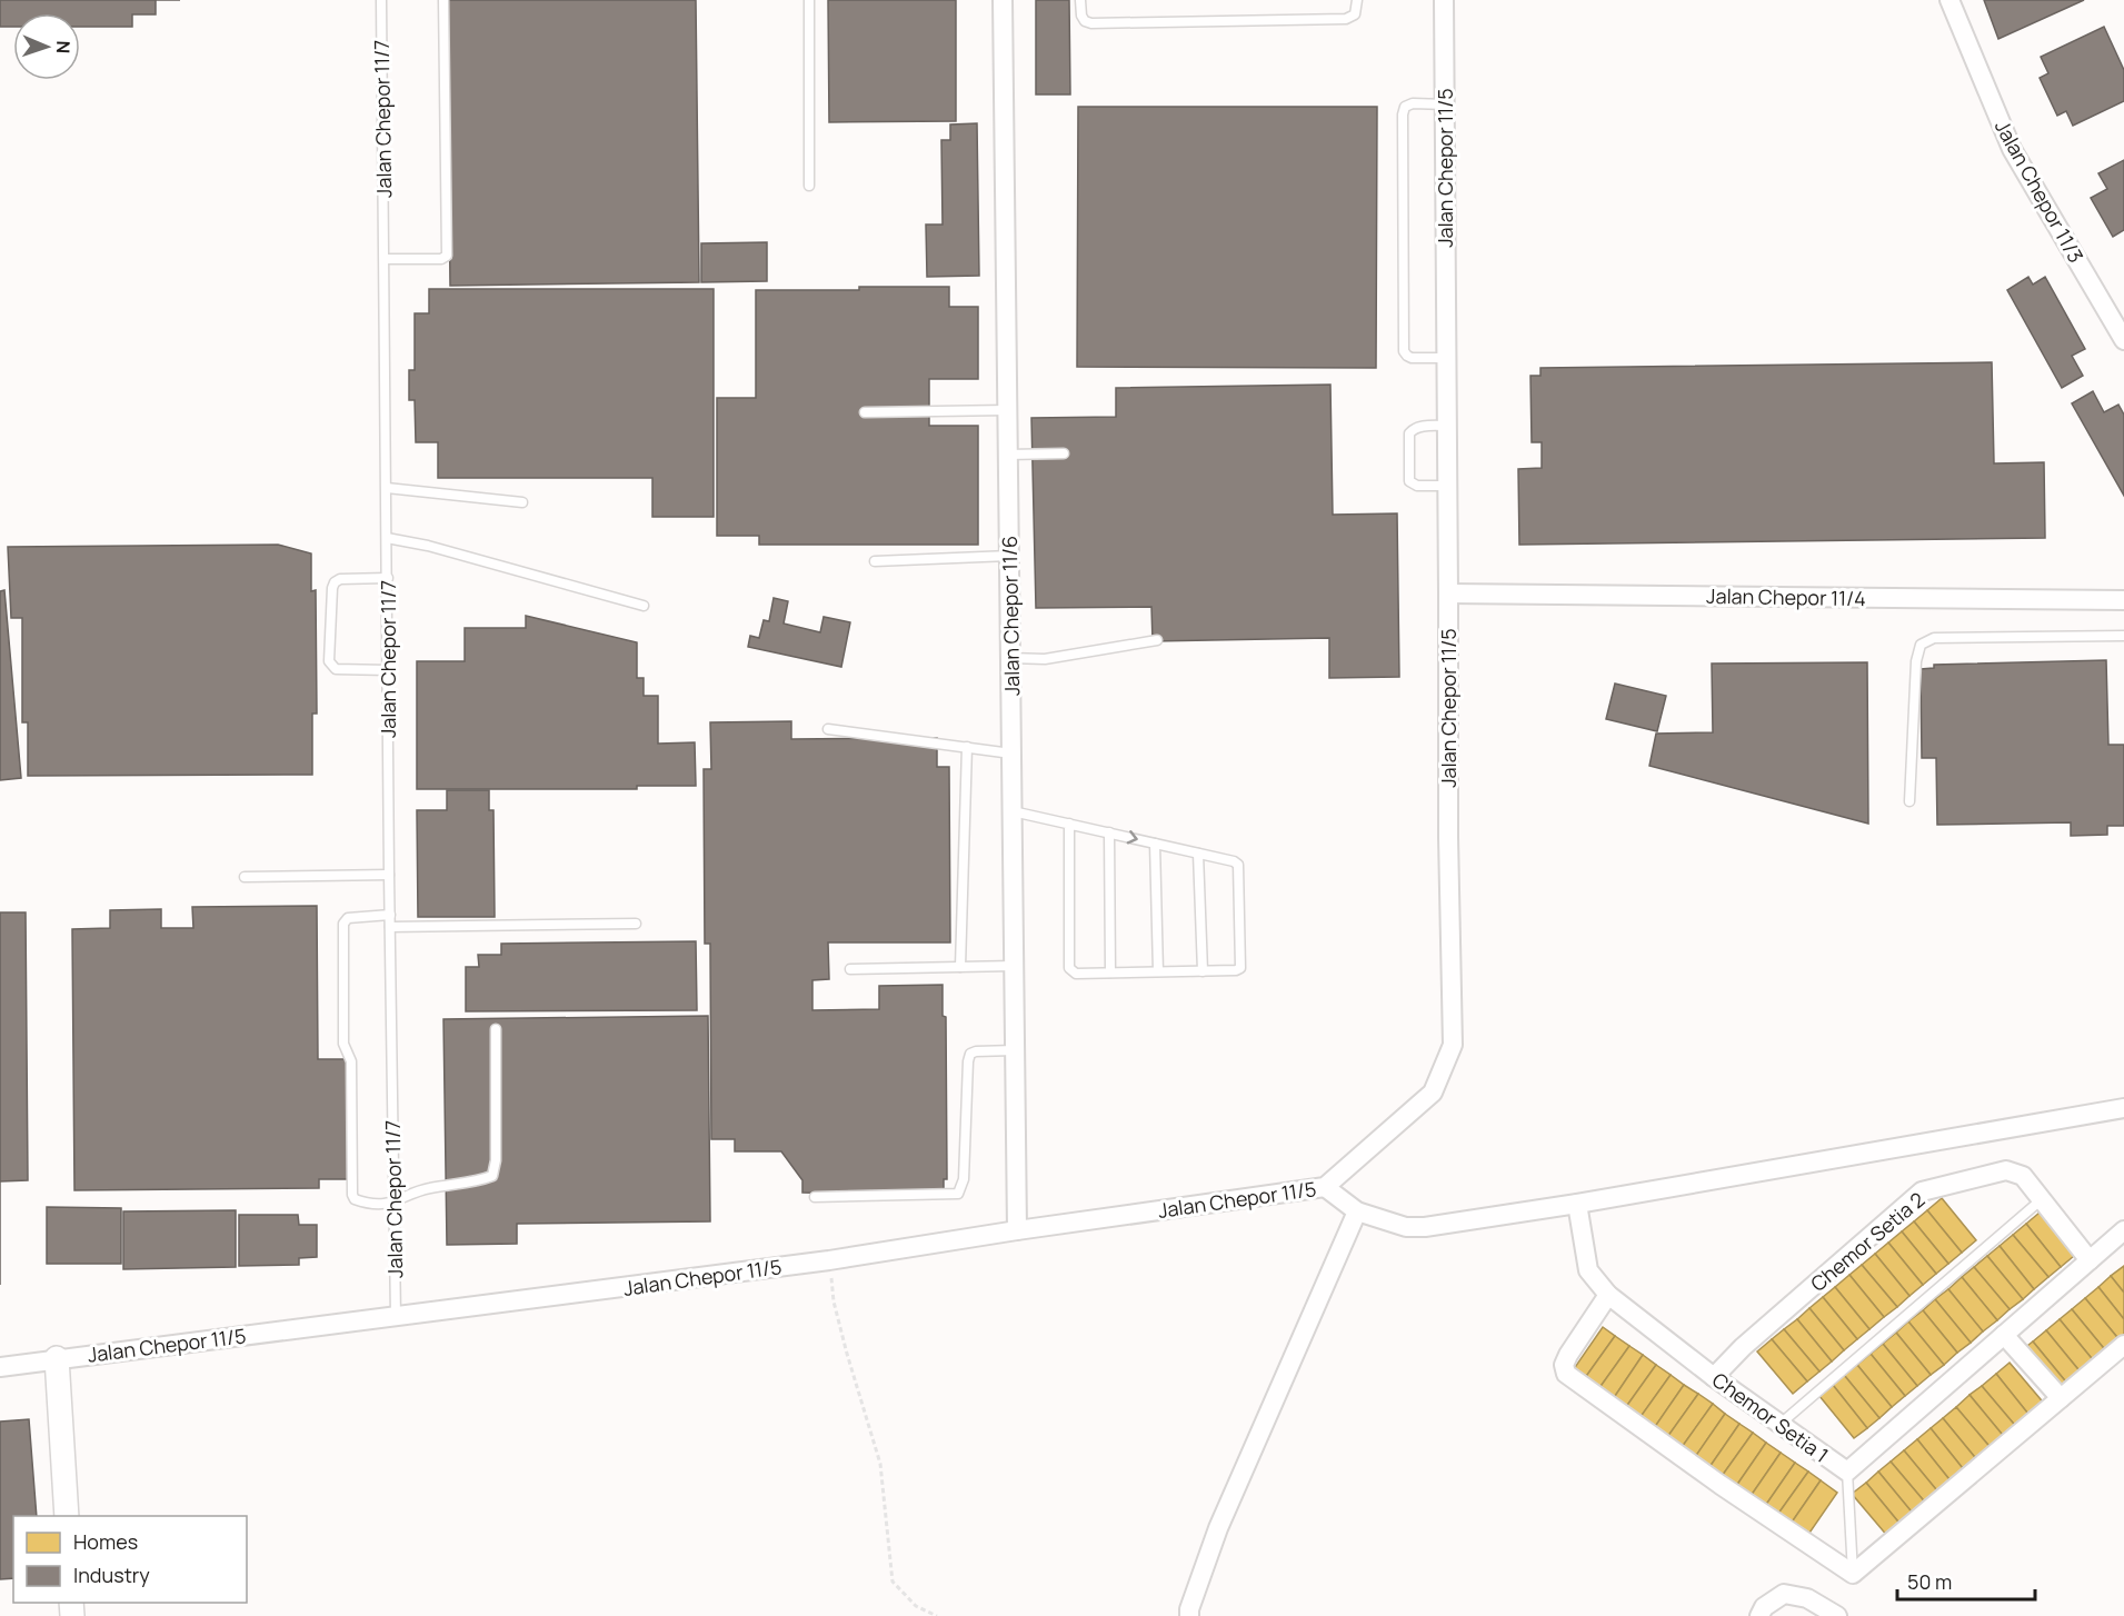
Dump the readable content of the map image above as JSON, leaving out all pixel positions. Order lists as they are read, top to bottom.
{
  "streets": {
    "street": [
      "Jalan Chepor 11/5",
      "Jalan Chepor 11/3",
      "Jalan Chepor 11/4",
      "Jalan Chepor 11/6",
      "Chemor Setia 2",
      "Chemor Setia 1"
    ],
    "lane": ["Jalan Chepor 11/7"]
  },
  "crossings": [
    ["Jalan Chepor 11/7", "Jalan Chepor 11/5"],
    ["Jalan Chepor 11/5", "Jalan Chepor 11/4"],
    ["Jalan Chepor 11/5", "Jalan Chepor 11/6"],
    ["Chemor Setia 2", "Chemor Setia 1"]
  ],
  "legend": ["Homes", "Industry"],
  "scale_bar": "50 m",
  "north": "right"
}
